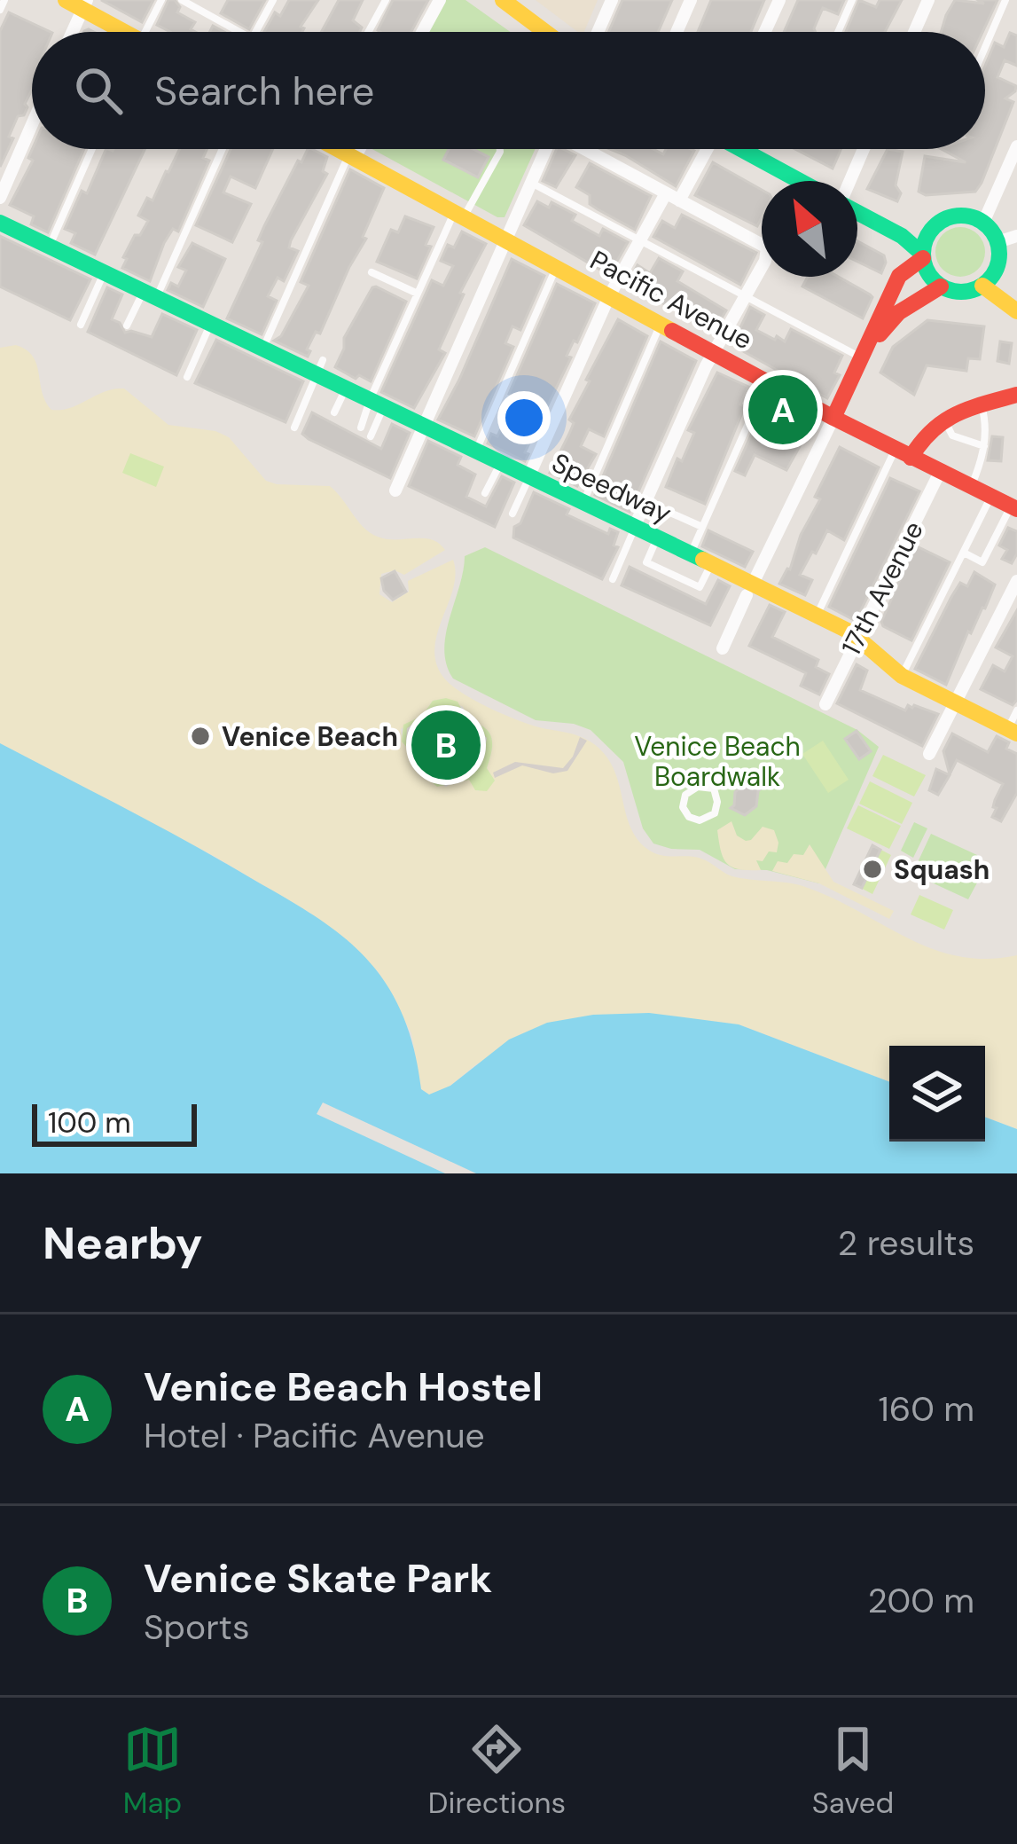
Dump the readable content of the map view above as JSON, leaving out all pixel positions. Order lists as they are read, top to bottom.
{
  "streets": {
    "street": ["Pacific Avenue", "Speedway", "17th Avenue"]
  },
  "crossings": [
    ["Pacific Avenue", "17th Avenue"],
    ["Speedway", "17th Avenue"]
  ],
  "parks": ["Venice Beach Boardwalk"],
  "places": ["Venice Beach", "Squash"],
  "scale_bar": "100 m",
  "north": "top left",
  "page": {
    "search": "Search here",
    "pins": ["A", "B"],
    "scale": "100 m",
    "heading": ["Nearby", "2 results"],
    "list": [
      {
        "mark": "A",
        "name": "Venice Beach Hostel",
        "note": "Hotel · Pacific Avenue",
        "value": "160 m"
      },
      {
        "mark": "B",
        "name": "Venice Skate Park",
        "note": "Sports",
        "value": "200 m"
      }
    ],
    "nav": ["Map", "Directions", "Saved"]
  }
}
